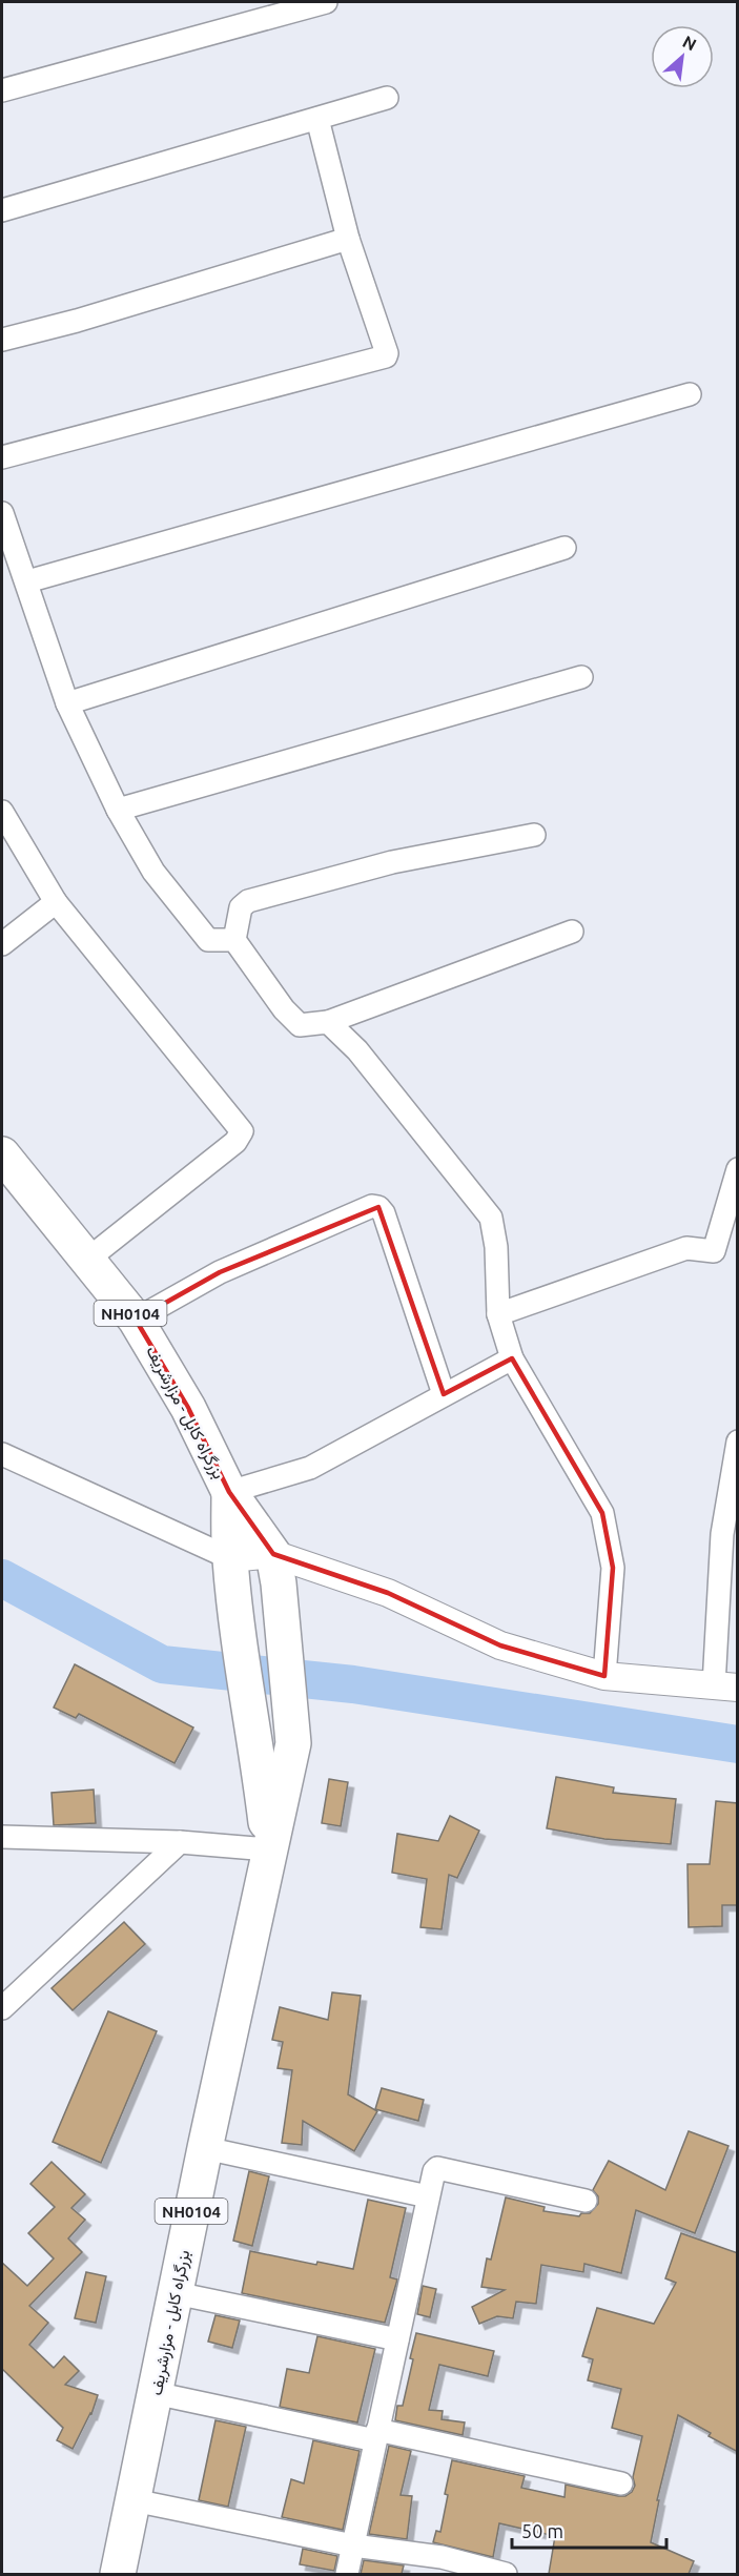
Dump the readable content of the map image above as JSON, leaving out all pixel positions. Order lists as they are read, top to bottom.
{
  "streets": {
    "highway": ["NH0104", "بزرگراه کابل - مزارشریف"]
  },
  "scale_bar": "50 m",
  "north": "top right"
}
